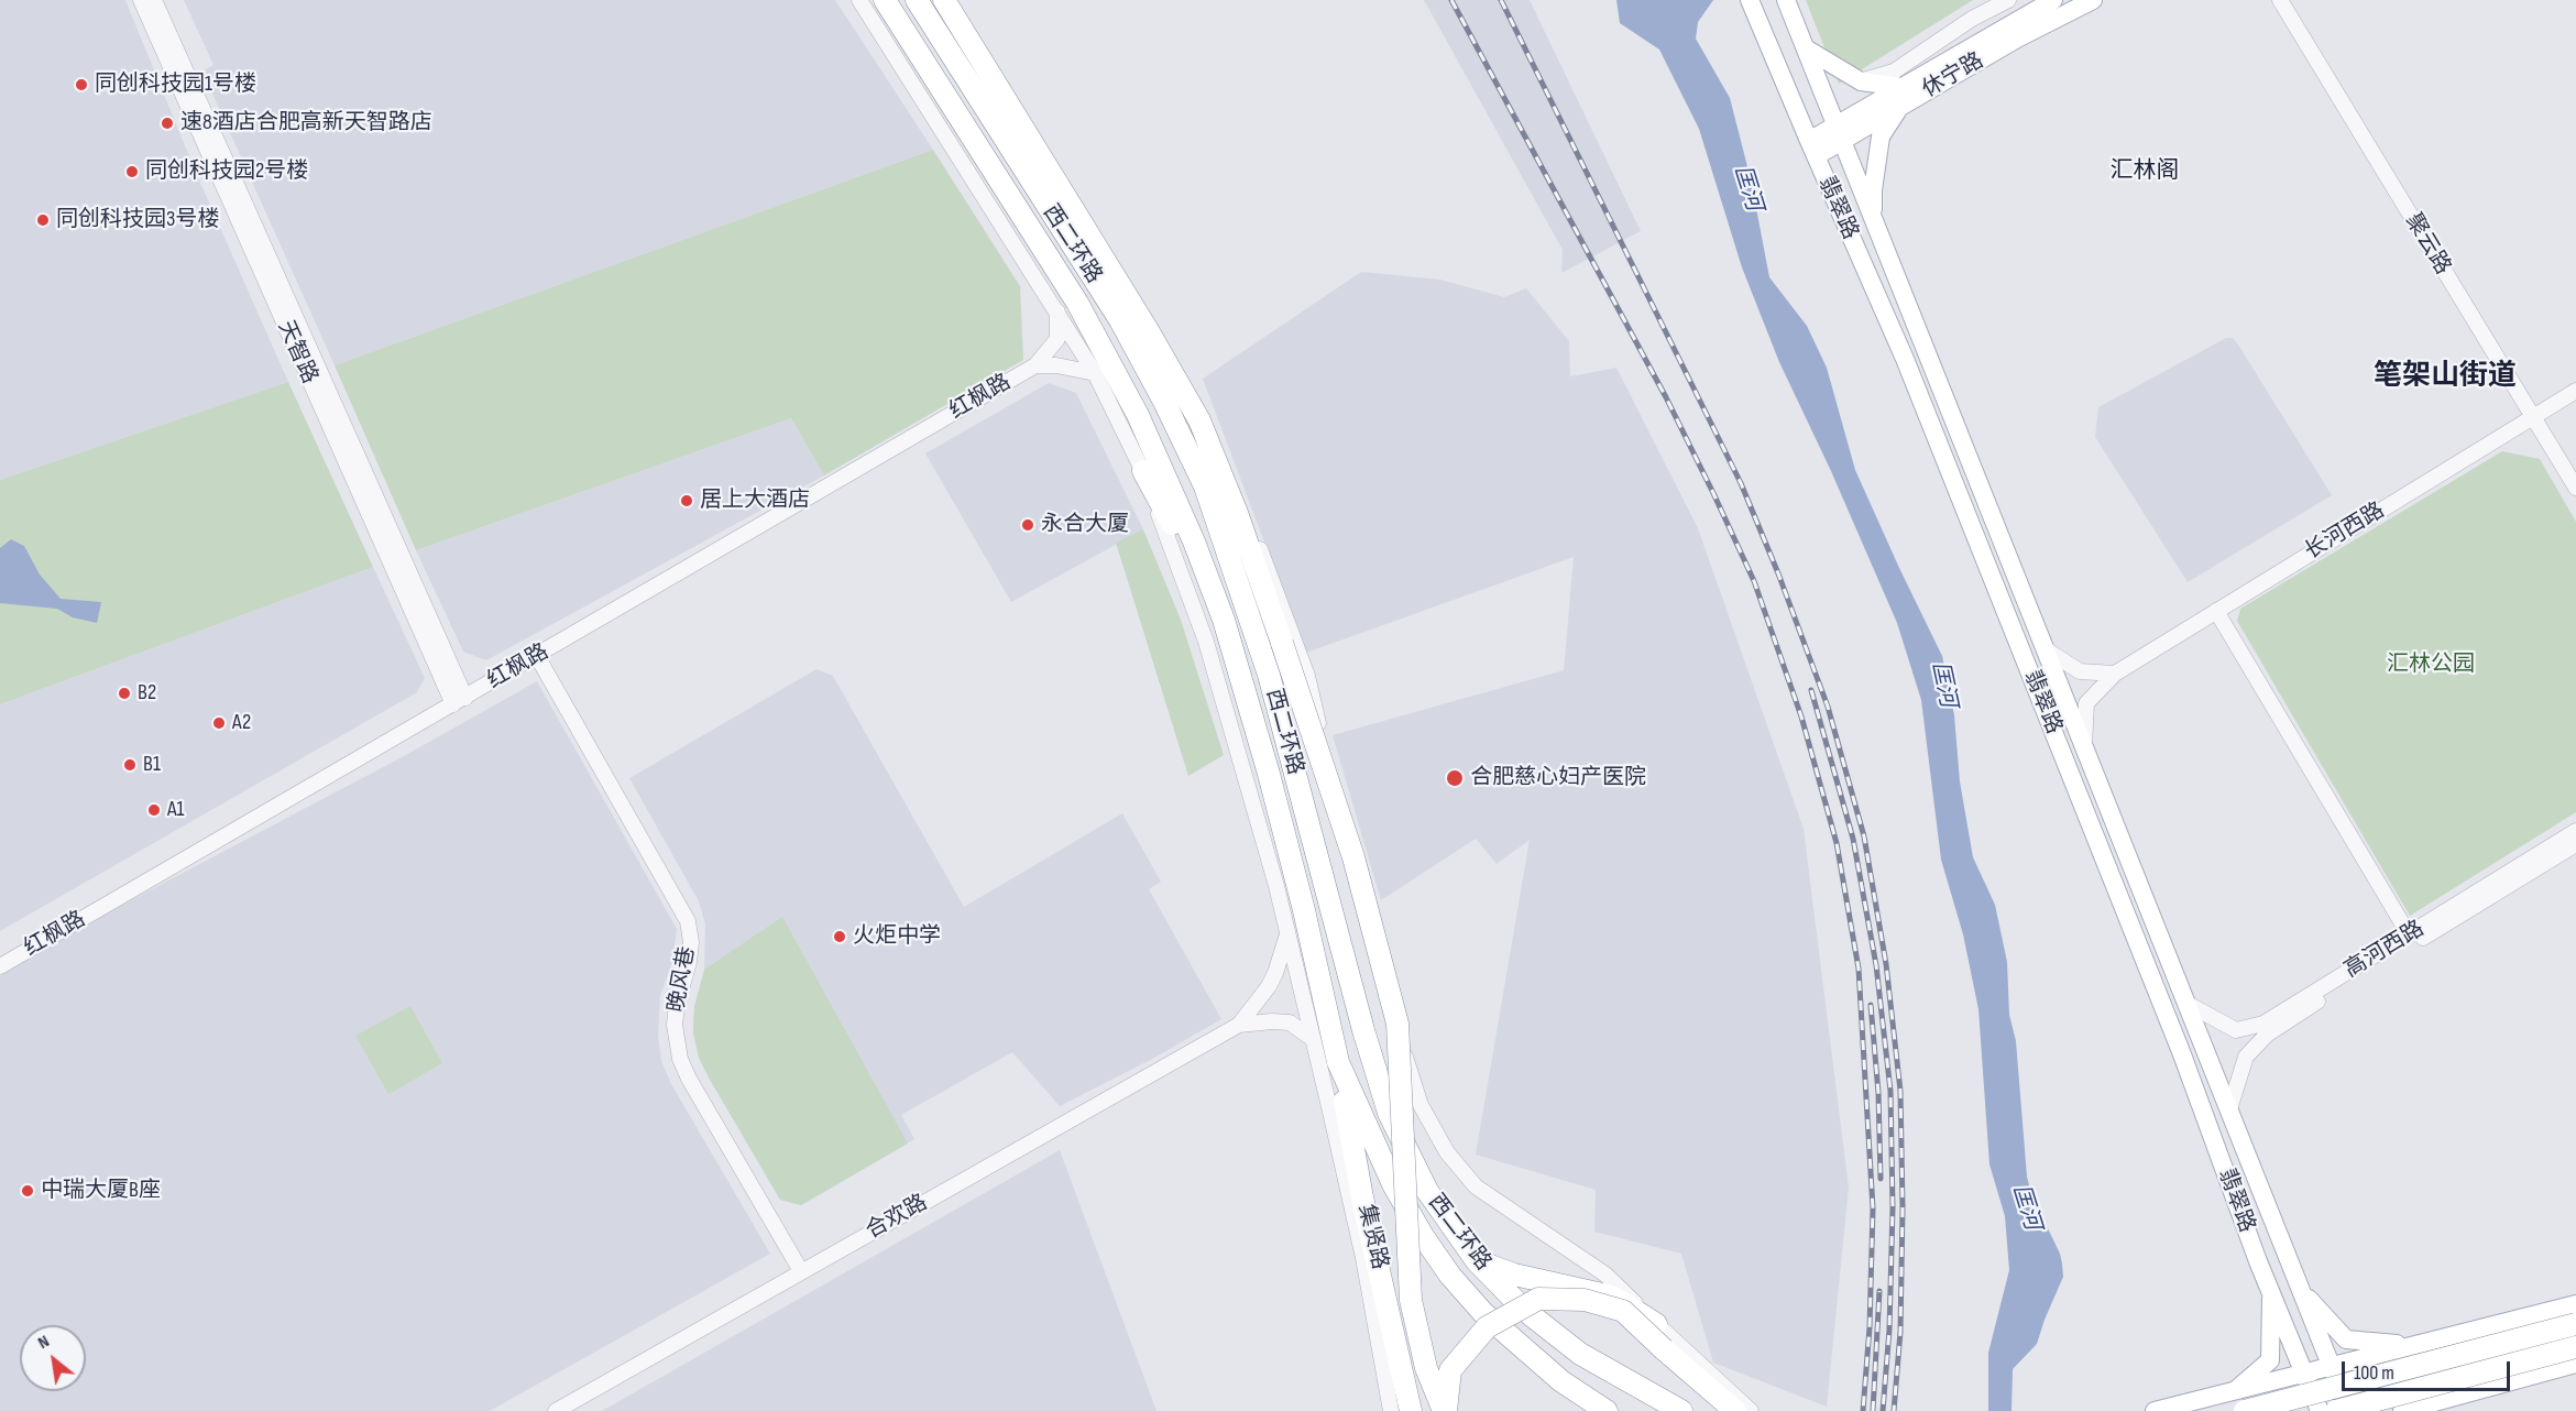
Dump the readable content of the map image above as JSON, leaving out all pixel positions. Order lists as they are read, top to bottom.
{
  "streets": {
    "highway": ["西二环路", "集贤路"],
    "main road": ["休宁路", "翡翠路"],
    "street": [
      "聚云路",
      "天智路",
      "红枫路",
      "长河西路",
      "高河西路",
      "晚风巷",
      "合欢路"
    ]
  },
  "crossings": [
    ["休宁路", "翡翠路"],
    ["翡翠路", "长河西路"],
    ["翡翠路", "高河西路"],
    ["西二环路", "集贤路"],
    ["聚云路", "长河西路"],
    ["天智路", "红枫路"],
    ["红枫路", "晚风巷"],
    ["晚风巷", "合欢路"]
  ],
  "districts": ["汇林阁", "笔架山街道"],
  "water": ["匡河"],
  "parks": ["汇林公园"],
  "places": [
    "同创科技园1号楼",
    "速8酒店合肥高新天智路店",
    "同创科技园2号楼",
    "同创科技园3号楼",
    "居上大酒店",
    "永合大厦",
    "B2",
    "A2",
    "B1",
    "合肥慈心妇产医院",
    "A1",
    "火炬中学",
    "中瑞大厦B座"
  ],
  "scale_bar": "100 m",
  "north": "top left"
}
